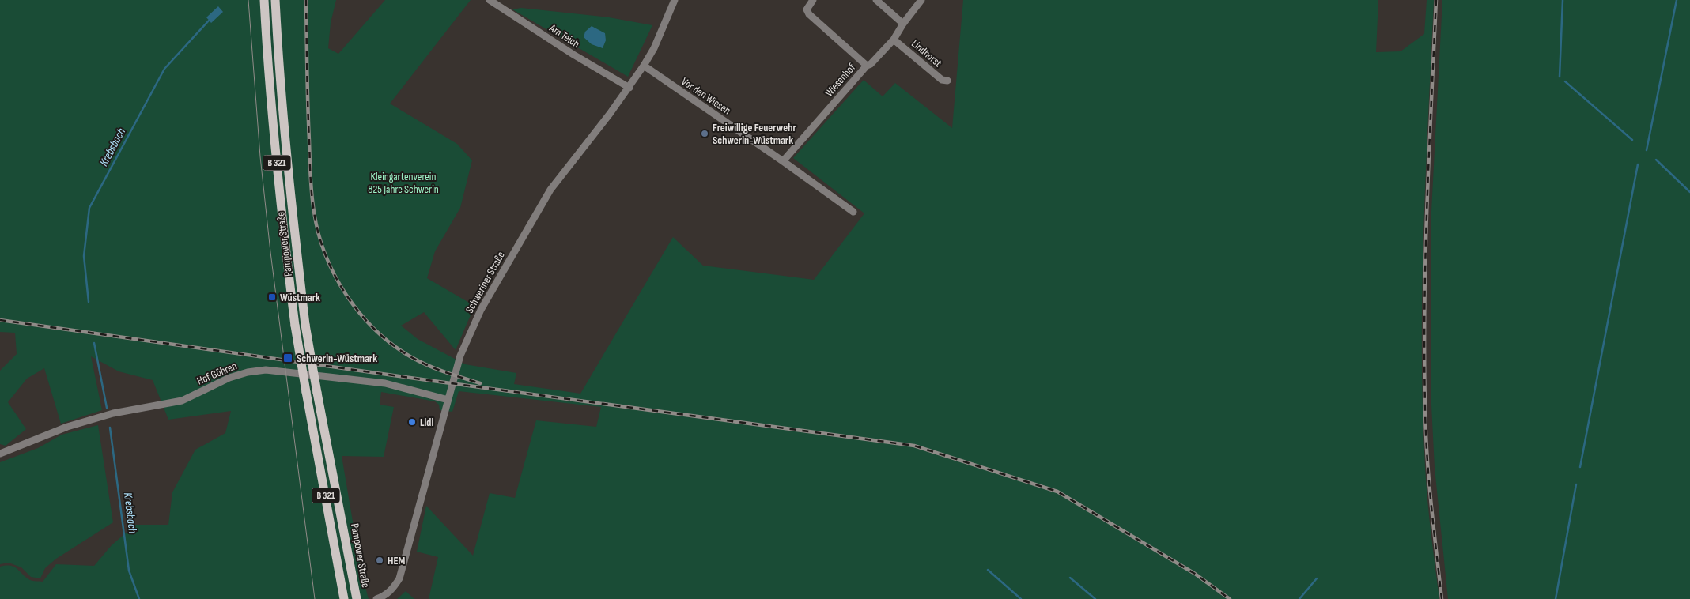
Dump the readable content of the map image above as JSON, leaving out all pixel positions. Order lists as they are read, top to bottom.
{
  "streets": {
    "main road": ["B 321", "Pampower Straße"],
    "street": [
      "Am Teich",
      "Lindhorst",
      "Wiesenhof",
      "Vor den Wiesen",
      "Schweriner Straße",
      "Hof Göhren"
    ]
  },
  "crossings": [
    ["Am Teich", "Schweriner Straße"],
    ["Wiesenhof", "Vor den Wiesen"],
    ["Vor den Wiesen", "Schweriner Straße"],
    ["Schweriner Straße", "Hof Göhren"]
  ],
  "water": ["Krebsbach"],
  "parks": ["Kleingartenverein 825 Jahre Schwerin"],
  "places": {
    "other": ["Freiwillige Feuerwehr Schwerin-Wüstmark", "Lidl", "HEM"],
    "transit": ["Wüstmark", "Schwerin-Wüstmark"]
  }
}
